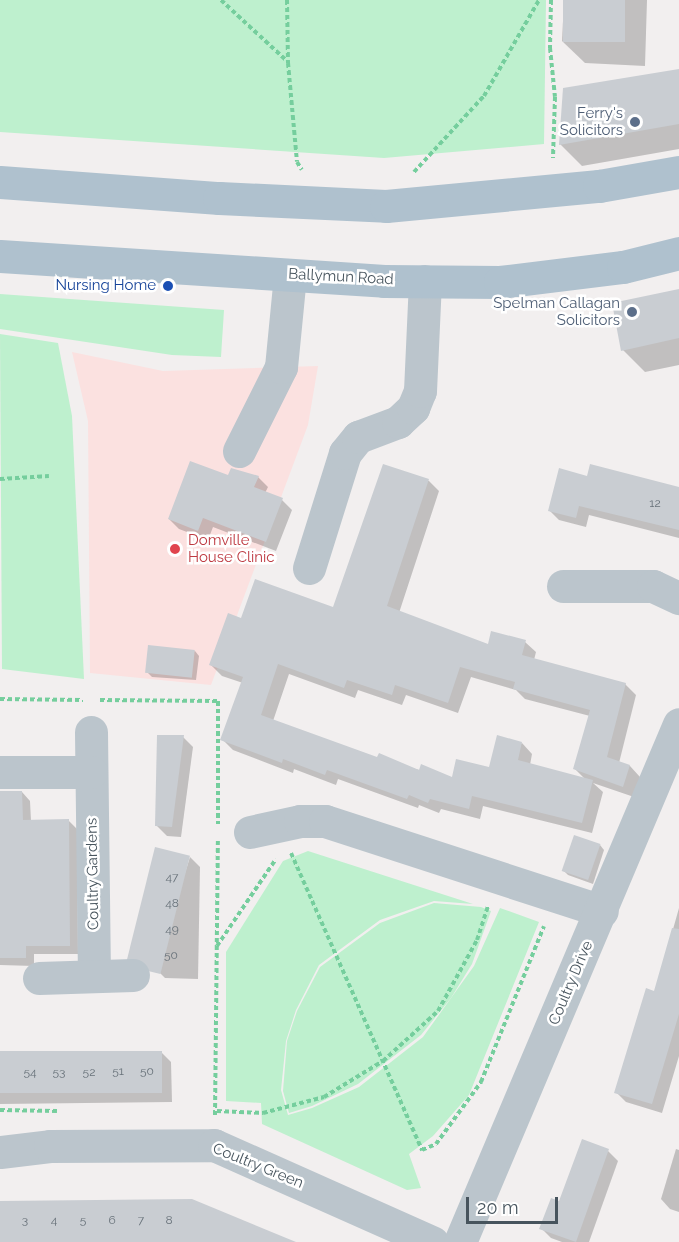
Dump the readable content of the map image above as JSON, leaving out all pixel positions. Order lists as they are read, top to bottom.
{
  "streets": {
    "main road": ["Ballymun Road"],
    "street": ["Coultry Gardens", "Coultry Drive", "Coultry Green"]
  },
  "places": [
    "Ferry's Solicitors",
    "Nursing Home",
    "Spelman Callagan Solicitors",
    "Domville House Clinic"
  ],
  "house_numbers": [
    "12",
    "47",
    "48",
    "49",
    "50",
    "51",
    "50",
    "54",
    "53",
    "52",
    "3",
    "4",
    "5",
    "6",
    "7",
    "8"
  ],
  "scale_bar": "20 m"
}
